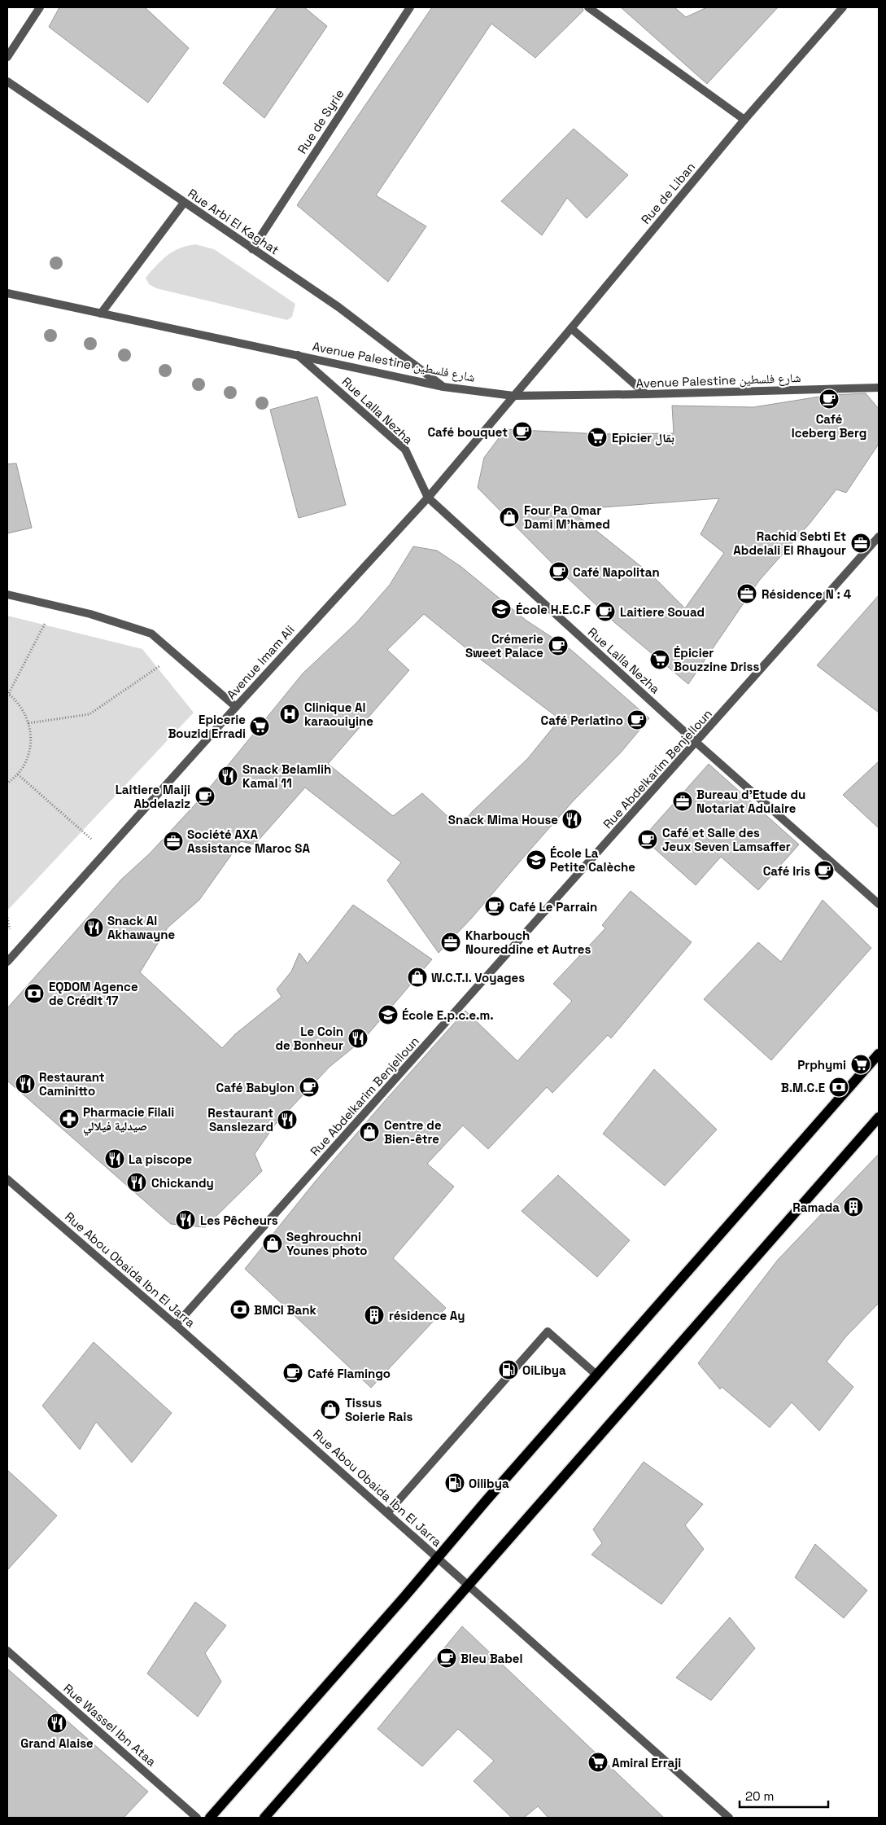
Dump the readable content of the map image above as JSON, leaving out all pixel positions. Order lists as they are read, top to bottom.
{
  "streets": {
    "street": [
      "Rue de Syrie",
      "Rue de Liban",
      "Rue Arbi El Kaghat",
      "Avenue Palestine شارع فلسطين",
      "Rue Lalla Nezha",
      "Avenue Imam Ali",
      "Rue Abdelkarim Benjelloun",
      "Rue Abou Obaida Ibn El Jarra",
      "Rue Wassel Ibn Ataa"
    ]
  },
  "crossings": [
    ["Rue de Syrie", "Rue Arbi El Kaghat"],
    ["Rue de Liban", "Avenue Palestine شارع فلسطين"],
    ["Rue de Liban", "Avenue Imam Ali"],
    ["Rue Arbi El Kaghat", "Avenue Palestine شارع فلسطين"],
    ["Avenue Palestine شارع فلسطين", "Rue Lalla Nezha"],
    ["Avenue Palestine شارع فلسطين", "Avenue Imam Ali"],
    ["Rue Lalla Nezha", "Avenue Imam Ali"],
    ["Rue Lalla Nezha", "Rue Abdelkarim Benjelloun"],
    ["Rue Abdelkarim Benjelloun", "Rue Abou Obaida Ibn El Jarra"]
  ],
  "places": {
    "cafe": [
      "Café Iceberg Berg",
      "Café bouquet",
      "Café Napolitan",
      "Laitiere Souad",
      "Crémerie Sweet Palace",
      "Café Perlatino",
      "Laitiere Maiji Abdelaziz",
      "Café et Salle des Jeux Seven Lamsaffer",
      "Café Iris",
      "Café Le Parrain",
      "Café Babylon",
      "Café Flamingo",
      "Bleu Babel"
    ],
    "supermarket": [
      "Epicier بقال",
      "Épicier Bouzzine Driss",
      "Epicerie Bouzid Erradi",
      "Prphymi",
      "Amiral Erraji"
    ],
    "shop": [
      "Four Pa Omar Dami M'hamed",
      "W.C.T.I. Voyages",
      "Centre de Bien-être",
      "Seghrouchni Younes photo",
      "Tissus Soierie Rais"
    ],
    "office": [
      "Rachid Sebti Et Abdelali El Rhayour",
      "Résidence N : 4",
      "Bureau d'Etude du Notariat Adulaire",
      "Société AXA Assistance Maroc SA",
      "Kharbouch Noureddine et Autres"
    ],
    "school or university": ["École H.E.C.F", "École La Petite Calèche", "École E.p.c.e.m."],
    "hospital": ["Clinique Al karaouiyine"],
    "restaurant": [
      "Snack Belamlih Kamal 11",
      "Snack Mima House",
      "Snack Al Akhawayne",
      "Le Coin de Bonheur",
      "Restaurant Caminitto",
      "Restaurant Sanslezard",
      "La piscope",
      "Chickandy",
      "Les Pêcheurs",
      "Grand Alaise"
    ],
    "bank": ["EQDOM Agence de Crédit 17", "B.M.C.E", "BMCI Bank"],
    "pharmacy": ["Pharmacie Filali صيدلية فيلالي"],
    "building": ["Ramada", "résidence Ay"],
    "fuel station": ["OiLibya", "Oilibya"]
  },
  "scale_bar": "20 m"
}
